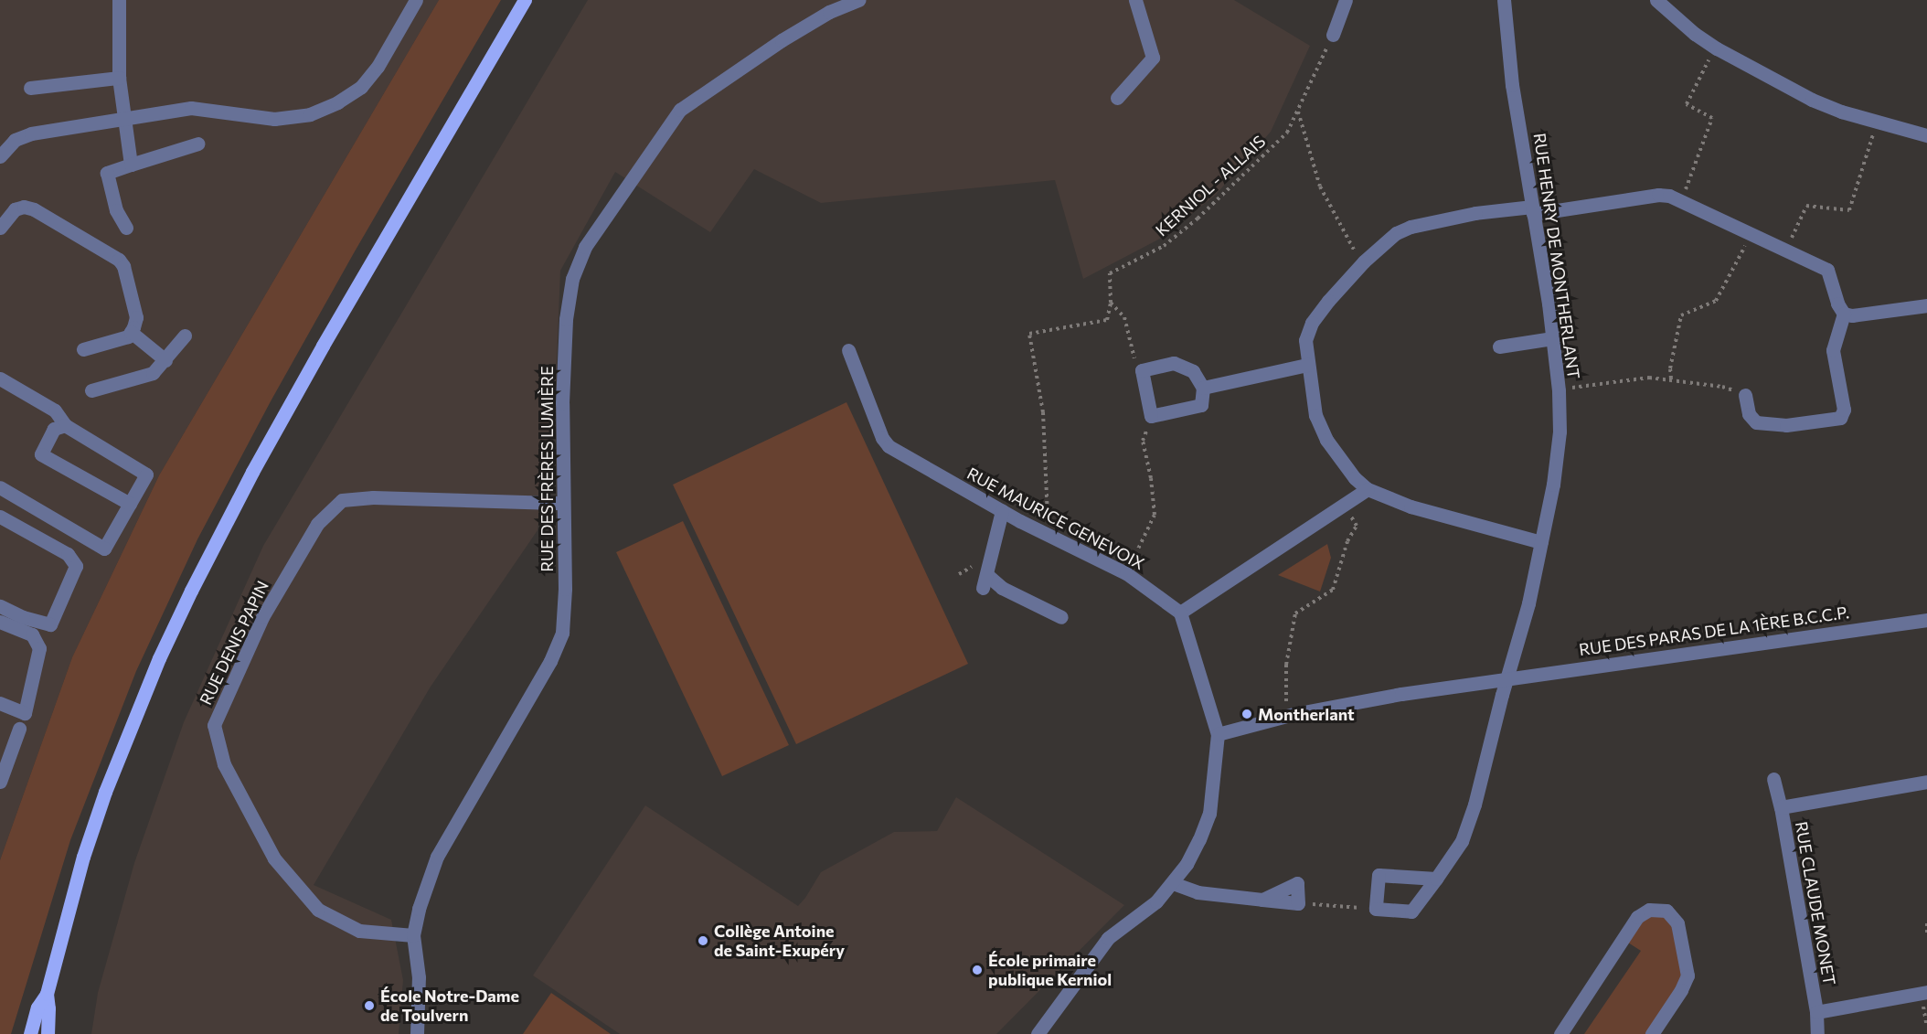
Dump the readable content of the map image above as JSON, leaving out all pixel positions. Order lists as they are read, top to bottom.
{
  "streets": {
    "street": [
      "RUE HENRY DE MONTHERLANT",
      "RUE DES FRÈRES LUMIÈRE",
      "RUE MAURICE GENEVOIX",
      "RUE DES PARAS DE LA 1ÈRE B.C.C.P.",
      "RUE DENIS PAPIN",
      "RUE CLAUDE MONET"
    ],
    "path": ["KERNIOL - ALLAIS"]
  },
  "crossings": [
    ["RUE HENRY DE MONTHERLANT", "RUE DES PARAS DE LA 1ÈRE B.C.C.P."],
    ["RUE DES FRÈRES LUMIÈRE", "RUE DENIS PAPIN"]
  ],
  "places": [
    "Montherlant",
    "Collège Antoine de Saint-Exupéry",
    "École primaire publique Kerniol",
    "École Notre-Dame de Toulvern"
  ]
}
